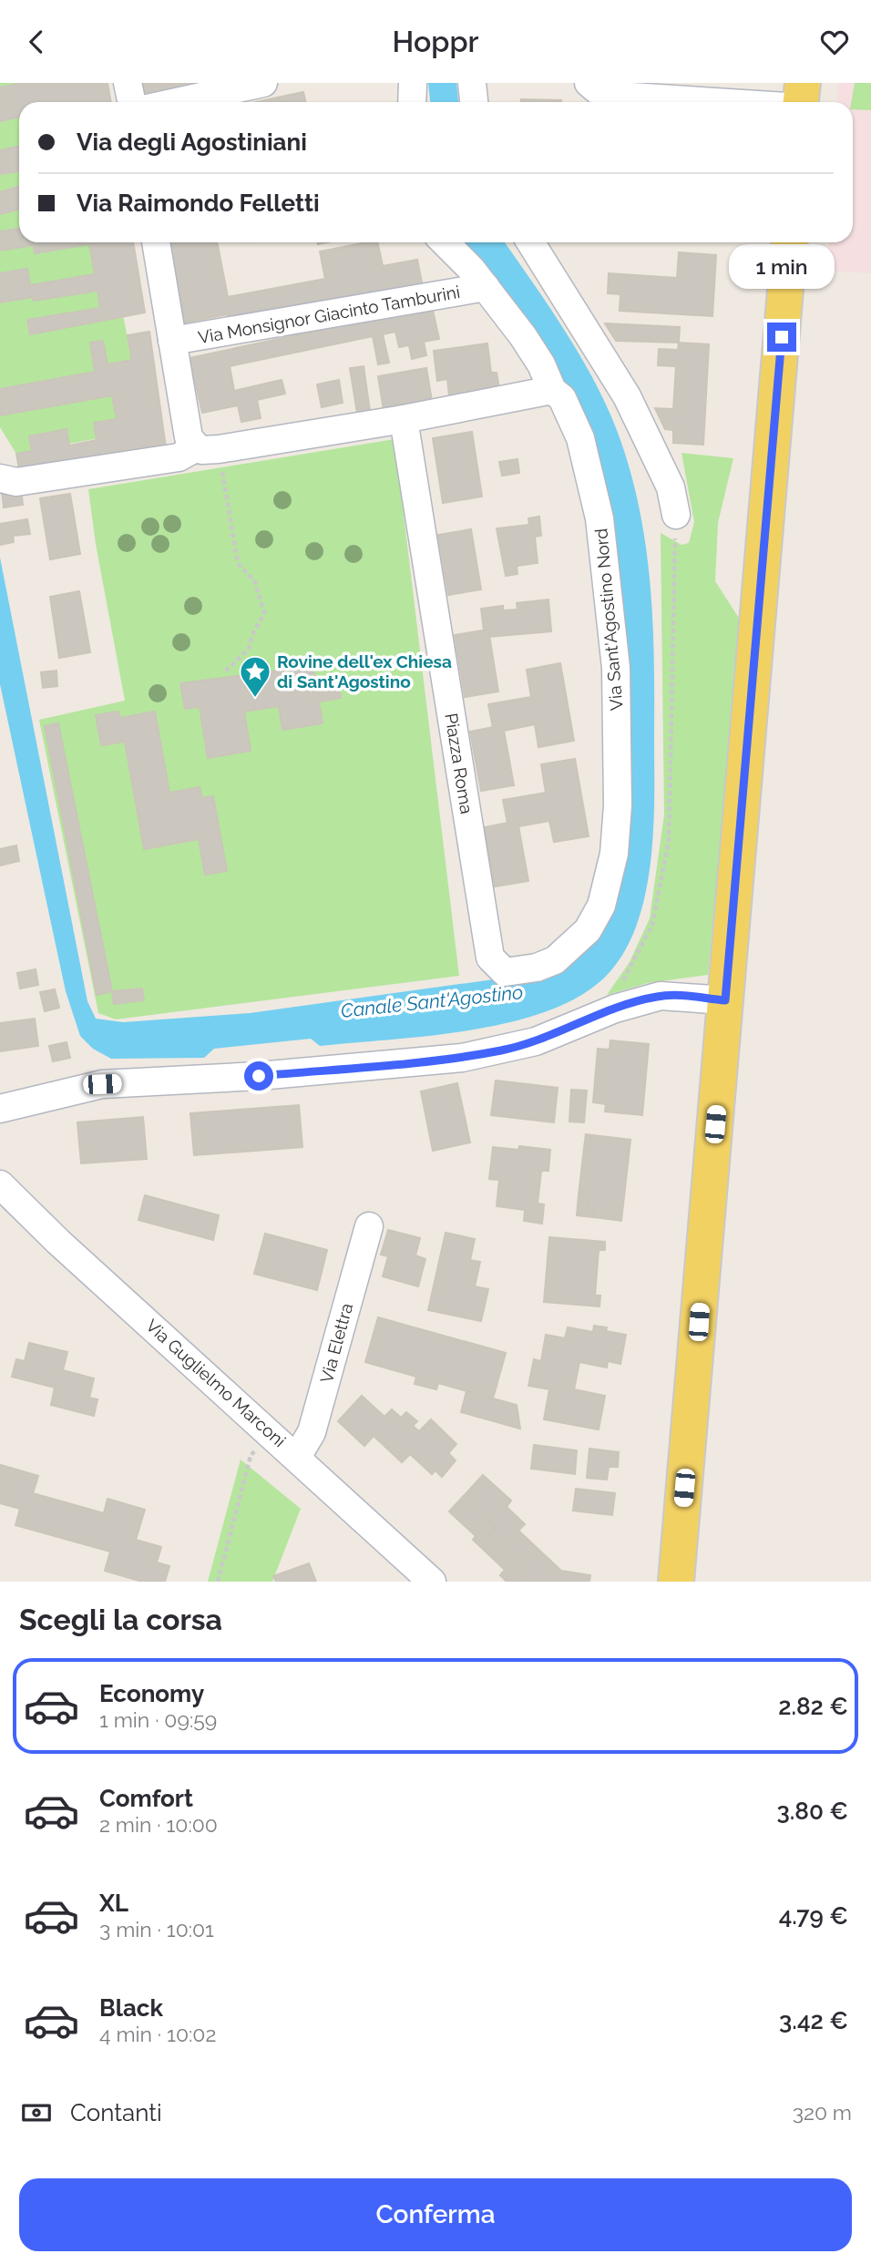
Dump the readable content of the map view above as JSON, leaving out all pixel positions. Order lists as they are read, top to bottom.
{
  "streets": {
    "street": [
      "Via Monsignor Giacinto Tamburini",
      "Via Sant'Agostino Nord",
      "Piazza Roma",
      "Via Elettra",
      "Via Guglielmo Marconi"
    ]
  },
  "crossings": [
    ["Via Monsignor Giacinto Tamburini", "Via Sant'Agostino Nord"],
    ["Via Sant'Agostino Nord", "Piazza Roma"],
    ["Via Elettra", "Via Guglielmo Marconi"]
  ],
  "water": ["Canale Sant'Agostino"],
  "places": {
    "place": ["Rovine dell'ex Chiesa di Sant'Agostino"]
  },
  "page": {
    "header": "Hoppr",
    "banner": ["Via degli Agostiniani", "Via Raimondo Felletti"],
    "bubble": "1 min",
    "heading": "Scegli la corsa",
    "list": [
      {
        "name": "Economy",
        "note": "1 min · 09:59",
        "value": "2.82 €"
      },
      {
        "name": "Comfort",
        "note": "2 min · 10:00",
        "value": "3.80 €"
      },
      {
        "name": "XL",
        "note": "3 min · 10:01",
        "value": "4.79 €"
      },
      {
        "name": "Black",
        "note": "4 min · 10:02",
        "value": "3.42 €"
      }
    ],
    "pay": ["Contanti", "320 m"],
    "buttons": "Conferma"
  }
}
